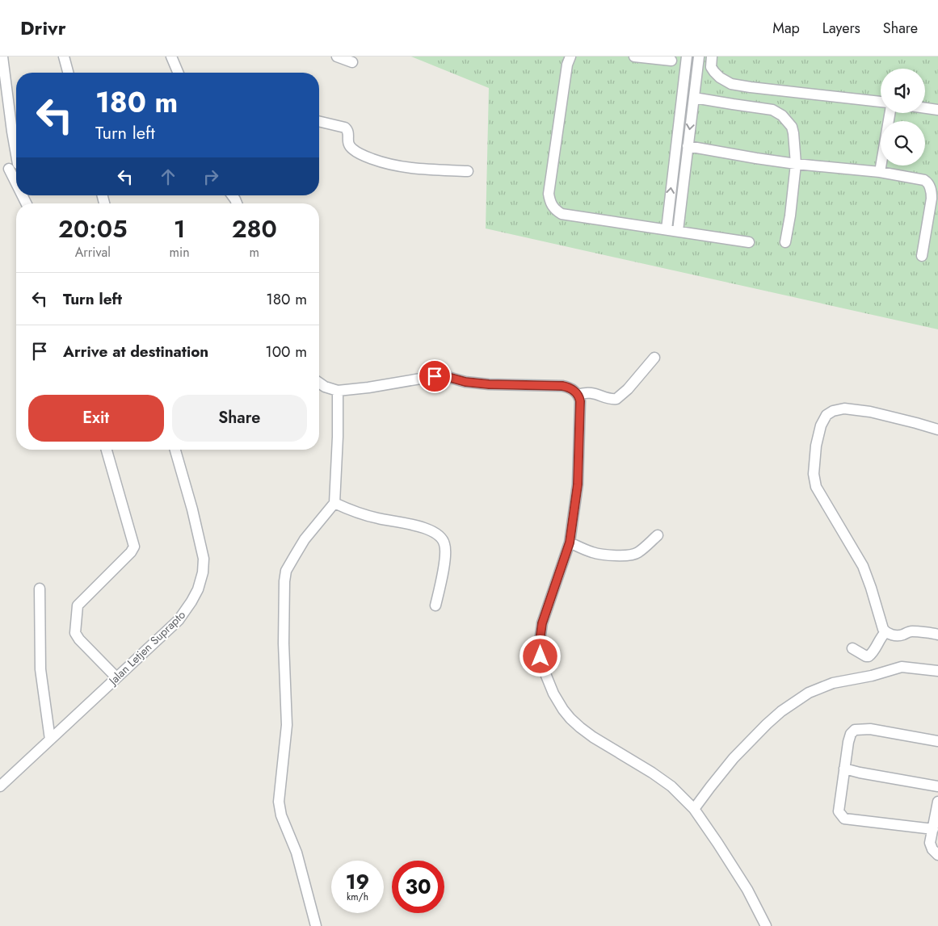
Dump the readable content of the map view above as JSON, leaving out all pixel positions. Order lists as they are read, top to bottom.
{
  "streets": {
    "street": ["Jalan Letjen Suprapto"]
  },
  "page": {
    "header": "Drivr",
    "nav": ["Map", "Layers", "Share"],
    "turn": ["180 m", "Turn left"],
    "eta": [
      "20:05",
      "Arrival",
      "1",
      "min",
      "280",
      "m"
    ],
    "list": [
      {
        "name": "Turn left",
        "value": "180 m"
      },
      {
        "name": "Arrive at destination",
        "value": "100 m"
      }
    ],
    "buttons": ["Exit", "Share"],
    "speed": "19 km/h",
    "limit": "30"
  }
}
